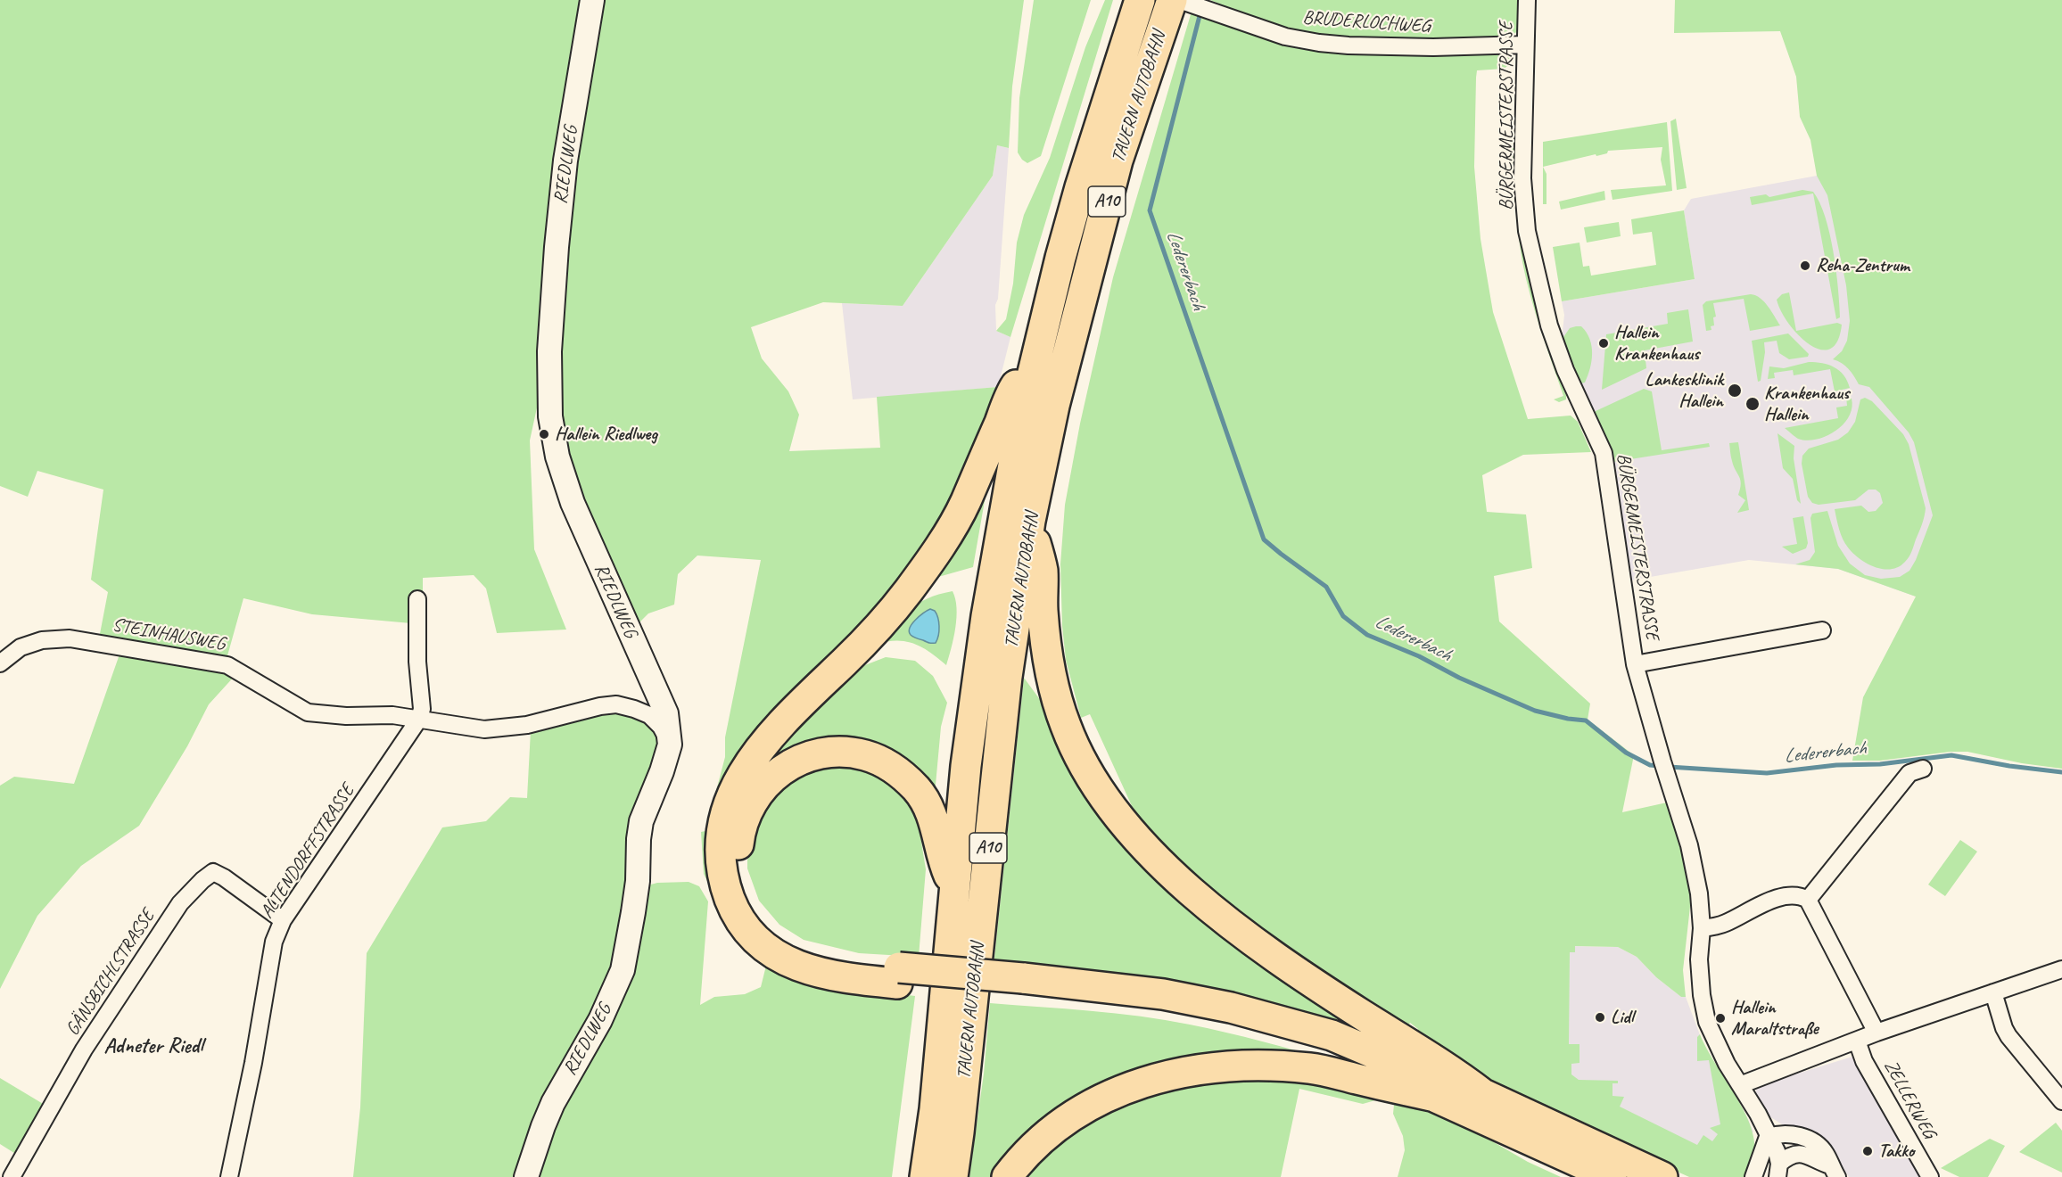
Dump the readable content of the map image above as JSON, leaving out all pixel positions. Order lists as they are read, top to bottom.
{
  "streets": {
    "highway": ["TAUERN AUTOBAHN", "A10"],
    "street": [
      "BRUDERLOCHWEG",
      "BÜRGERMEISTERSTRASSE",
      "RIEDLWEG",
      "STEINHAUSWEG",
      "ALTENDORFFSTRASSE",
      "GÄNSBICHLSTRASSE",
      "ZELLERWEG"
    ]
  },
  "crossings": [
    ["BRUDERLOCHWEG", "BÜRGERMEISTERSTRASSE"],
    ["RIEDLWEG", "STEINHAUSWEG"],
    ["STEINHAUSWEG", "ALTENDORFFSTRASSE"],
    ["ALTENDORFFSTRASSE", "GÄNSBICHLSTRASSE"]
  ],
  "districts": ["Adneter Riedl"],
  "water": ["Ledererbach"],
  "places": [
    "Reha-Zentrum",
    "Hallein Krankenhaus",
    "Lankesklinik Hallein",
    "Krankenhaus Hallein",
    "Hallein Riedlweg",
    "Lidl",
    "Hallein Maraltstraße",
    "Takko"
  ]
}
